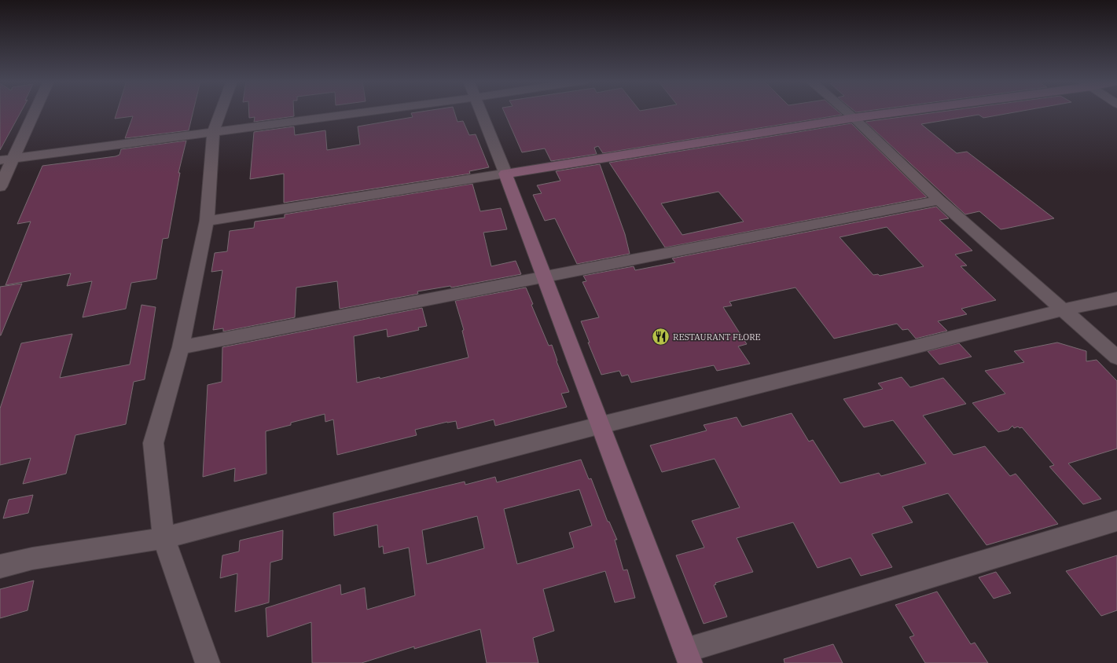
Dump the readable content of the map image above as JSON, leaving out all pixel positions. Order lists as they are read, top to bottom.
{
  "places": {
    "restaurant": ["RESTAURANT FLORE"]
  }
}
